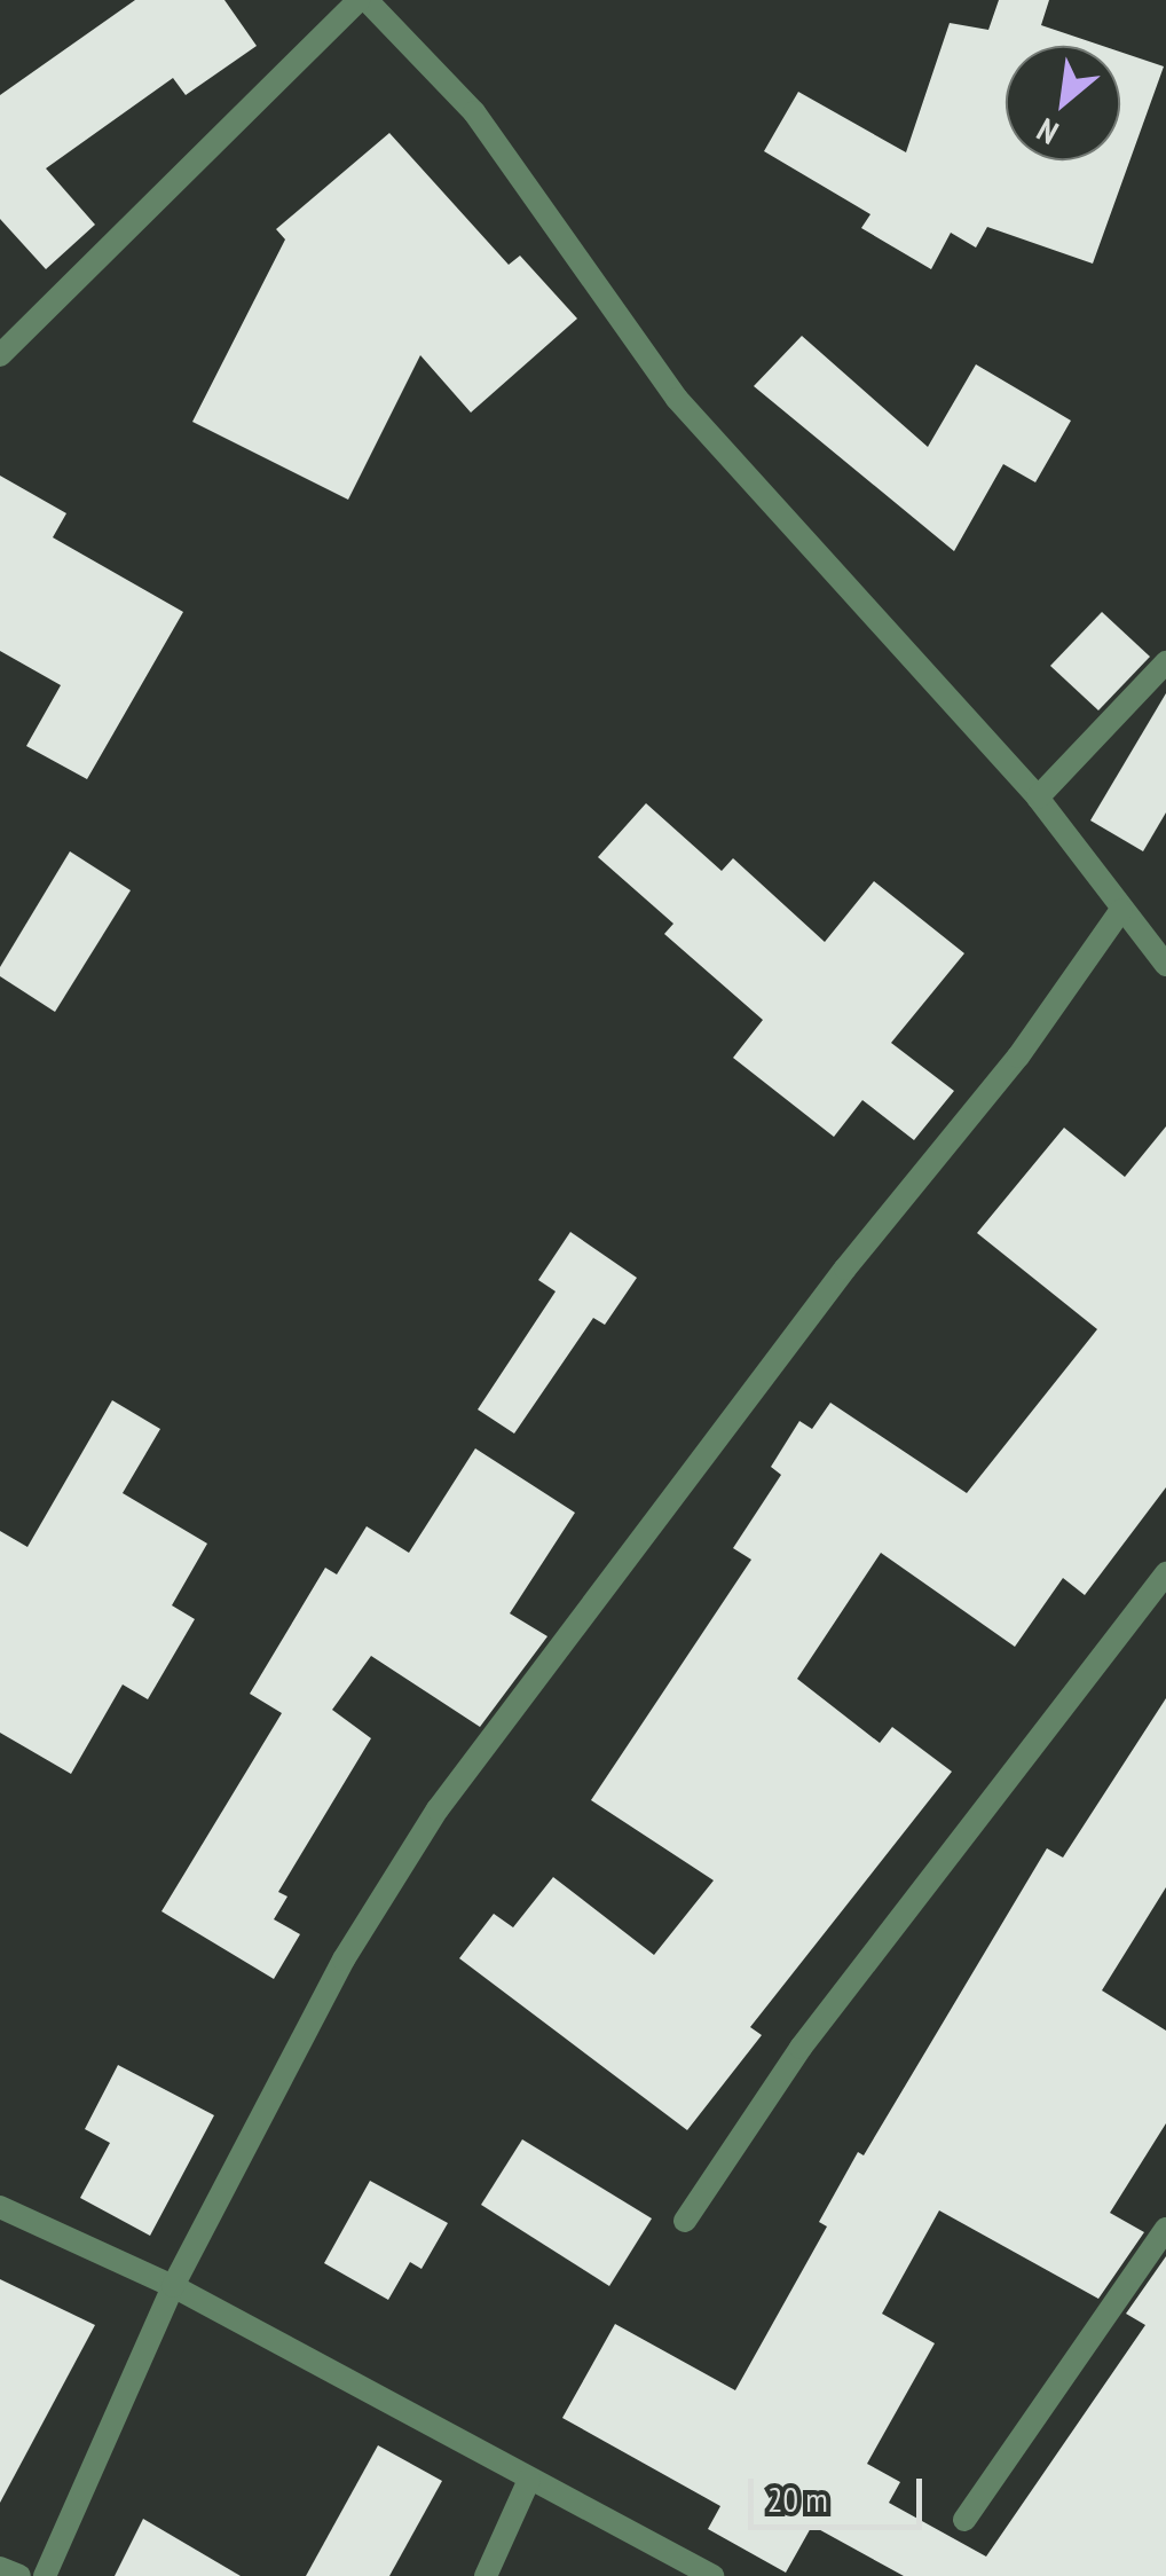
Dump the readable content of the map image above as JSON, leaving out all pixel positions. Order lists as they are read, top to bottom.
{
  "scale_bar": "20 m",
  "north": "bottom left"
}
